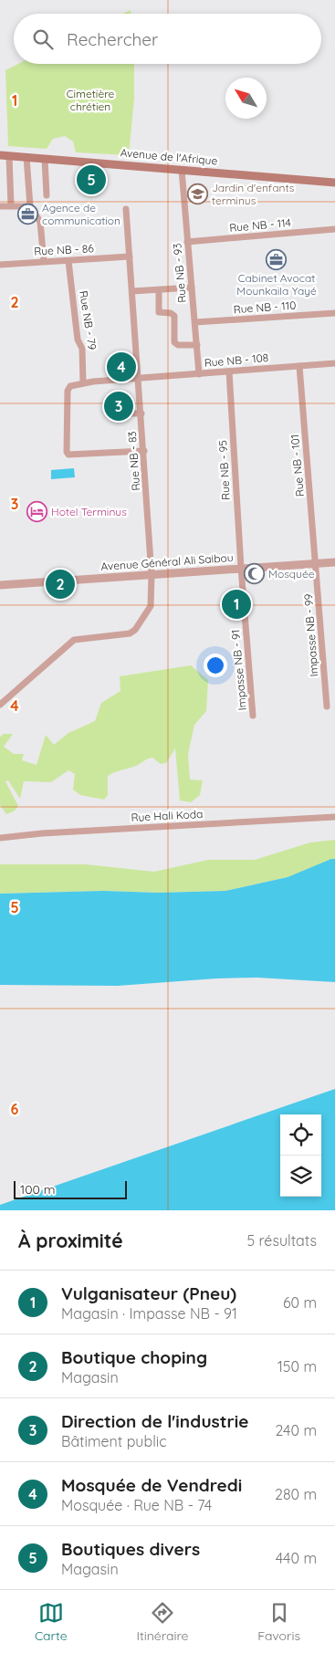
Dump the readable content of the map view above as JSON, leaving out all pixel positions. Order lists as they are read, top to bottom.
{
  "streets": {
    "main road": ["Avenue de l'Afrique"],
    "street": [
      "Rue NB - 114",
      "Rue NB - 86",
      "Rue NB - 93",
      "Rue NB - 110",
      "Rue NB - 79",
      "Rue NB - 108",
      "Rue NB - 83",
      "Rue NB - 101",
      "Rue NB - 95",
      "Avenue Général Ali Saibou",
      "Impasse NB - 99",
      "Impasse NB - 91",
      "Rue Hali Koda"
    ]
  },
  "crossings": [
    ["Avenue de l'Afrique", "Rue NB - 93"],
    ["Rue NB - 114", "Rue NB - 93"],
    ["Rue NB - 86", "Rue NB - 79"],
    ["Rue NB - 86", "Rue NB - 83"],
    ["Rue NB - 93", "Rue NB - 110"],
    ["Rue NB - 93", "Rue NB - 108"],
    ["Rue NB - 79", "Rue NB - 108"],
    ["Rue NB - 108", "Rue NB - 83"],
    ["Rue NB - 108", "Rue NB - 101"],
    ["Rue NB - 108", "Rue NB - 95"],
    ["Rue NB - 83", "Avenue Général Ali Saibou"],
    ["Rue NB - 101", "Avenue Général Ali Saibou"],
    ["Rue NB - 101", "Impasse NB - 99"],
    ["Rue NB - 95", "Avenue Général Ali Saibou"],
    ["Rue NB - 95", "Impasse NB - 91"],
    ["Avenue Général Ali Saibou", "Impasse NB - 99"],
    ["Avenue Général Ali Saibou", "Impasse NB - 91"]
  ],
  "parks": ["Cimetière chrétien"],
  "places": {
    "school or university": ["Jardin d'enfants terminus"],
    "office": ["Agence de communication", "Cabinet Avocat Mounkaila Yayé"],
    "hotel": ["Hotel Terminus"],
    "mosque": ["Mosquée"]
  },
  "scale_bar": "100 m",
  "north": "top left",
  "page": {
    "search": "Rechercher",
    "pins": [
      "5",
      "4",
      "3",
      "2",
      "1"
    ],
    "scale": "100 m",
    "heading": ["À proximité", "5 résultats"],
    "list": [
      {
        "mark": "1",
        "name": "Vulganisateur (Pneu)",
        "note": "Magasin · Impasse NB - 91",
        "value": "60 m"
      },
      {
        "mark": "2",
        "name": "Boutique choping",
        "note": "Magasin",
        "value": "150 m"
      },
      {
        "mark": "3",
        "name": "Direction de l'industrie",
        "note": "Bâtiment public",
        "value": "240 m"
      },
      {
        "mark": "4",
        "name": "Mosquée de Vendredi",
        "note": "Mosquée · Rue NB - 74",
        "value": "280 m"
      },
      {
        "mark": "5",
        "name": "Boutiques divers",
        "note": "Magasin",
        "value": "440 m"
      }
    ],
    "nav": ["Carte", "Itinéraire", "Favoris"]
  },
  "grid": {
    "rows": [
      "1",
      "2",
      "3",
      "4",
      "5",
      "6"
    ]
  }
}
